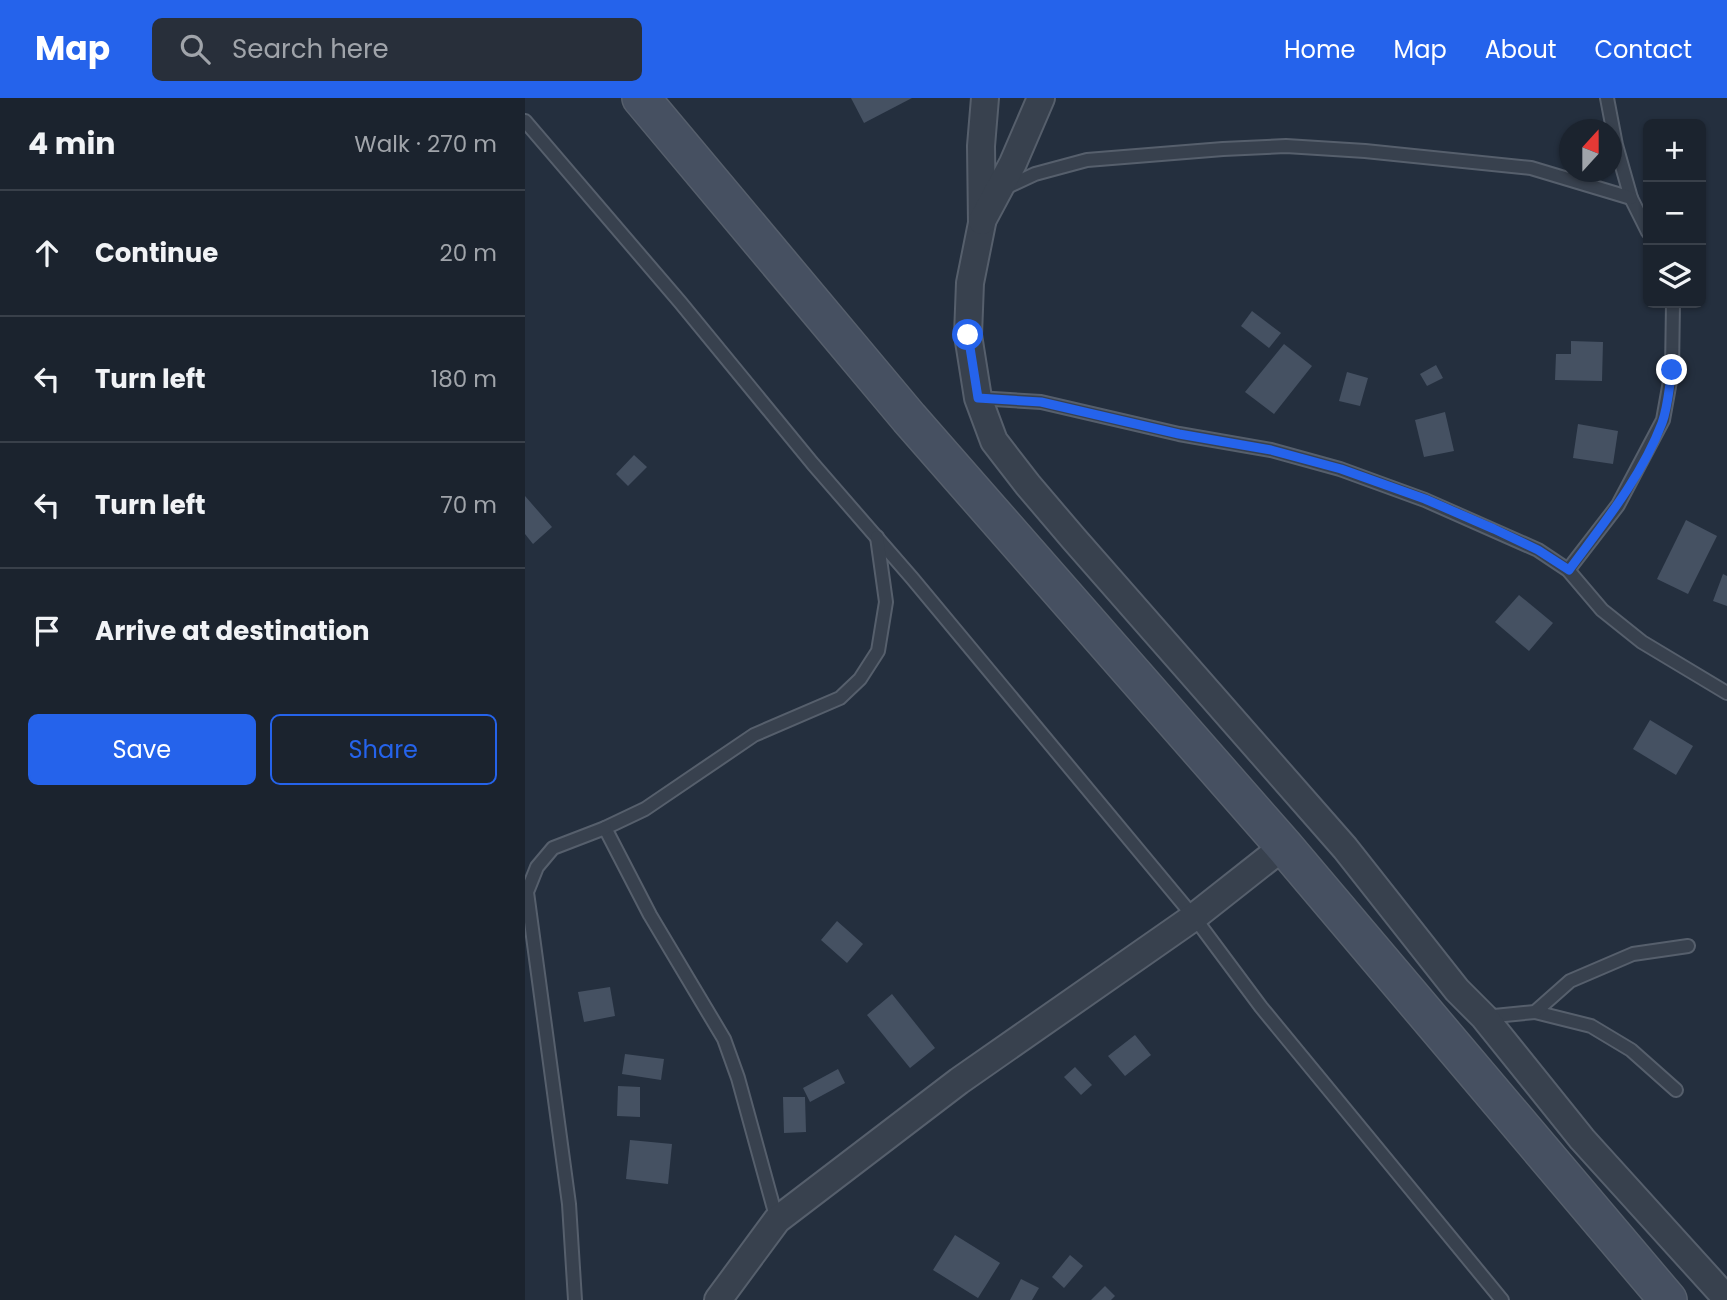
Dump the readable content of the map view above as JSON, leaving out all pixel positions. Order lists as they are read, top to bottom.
{
  "north": "top",
  "page": {
    "header": "Map",
    "search": "Search here",
    "nav": [
      "Home",
      "Map",
      "About",
      "Contact"
    ],
    "heading": ["4 min", "Walk · 270 m"],
    "map_buttons": ["+", "−"],
    "list": [
      ["Continue", "20 m"],
      ["Turn left", "180 m"],
      ["Turn left", "70 m"],
      "Arrive at destination"
    ],
    "buttons": ["Save", "Share"]
  }
}
